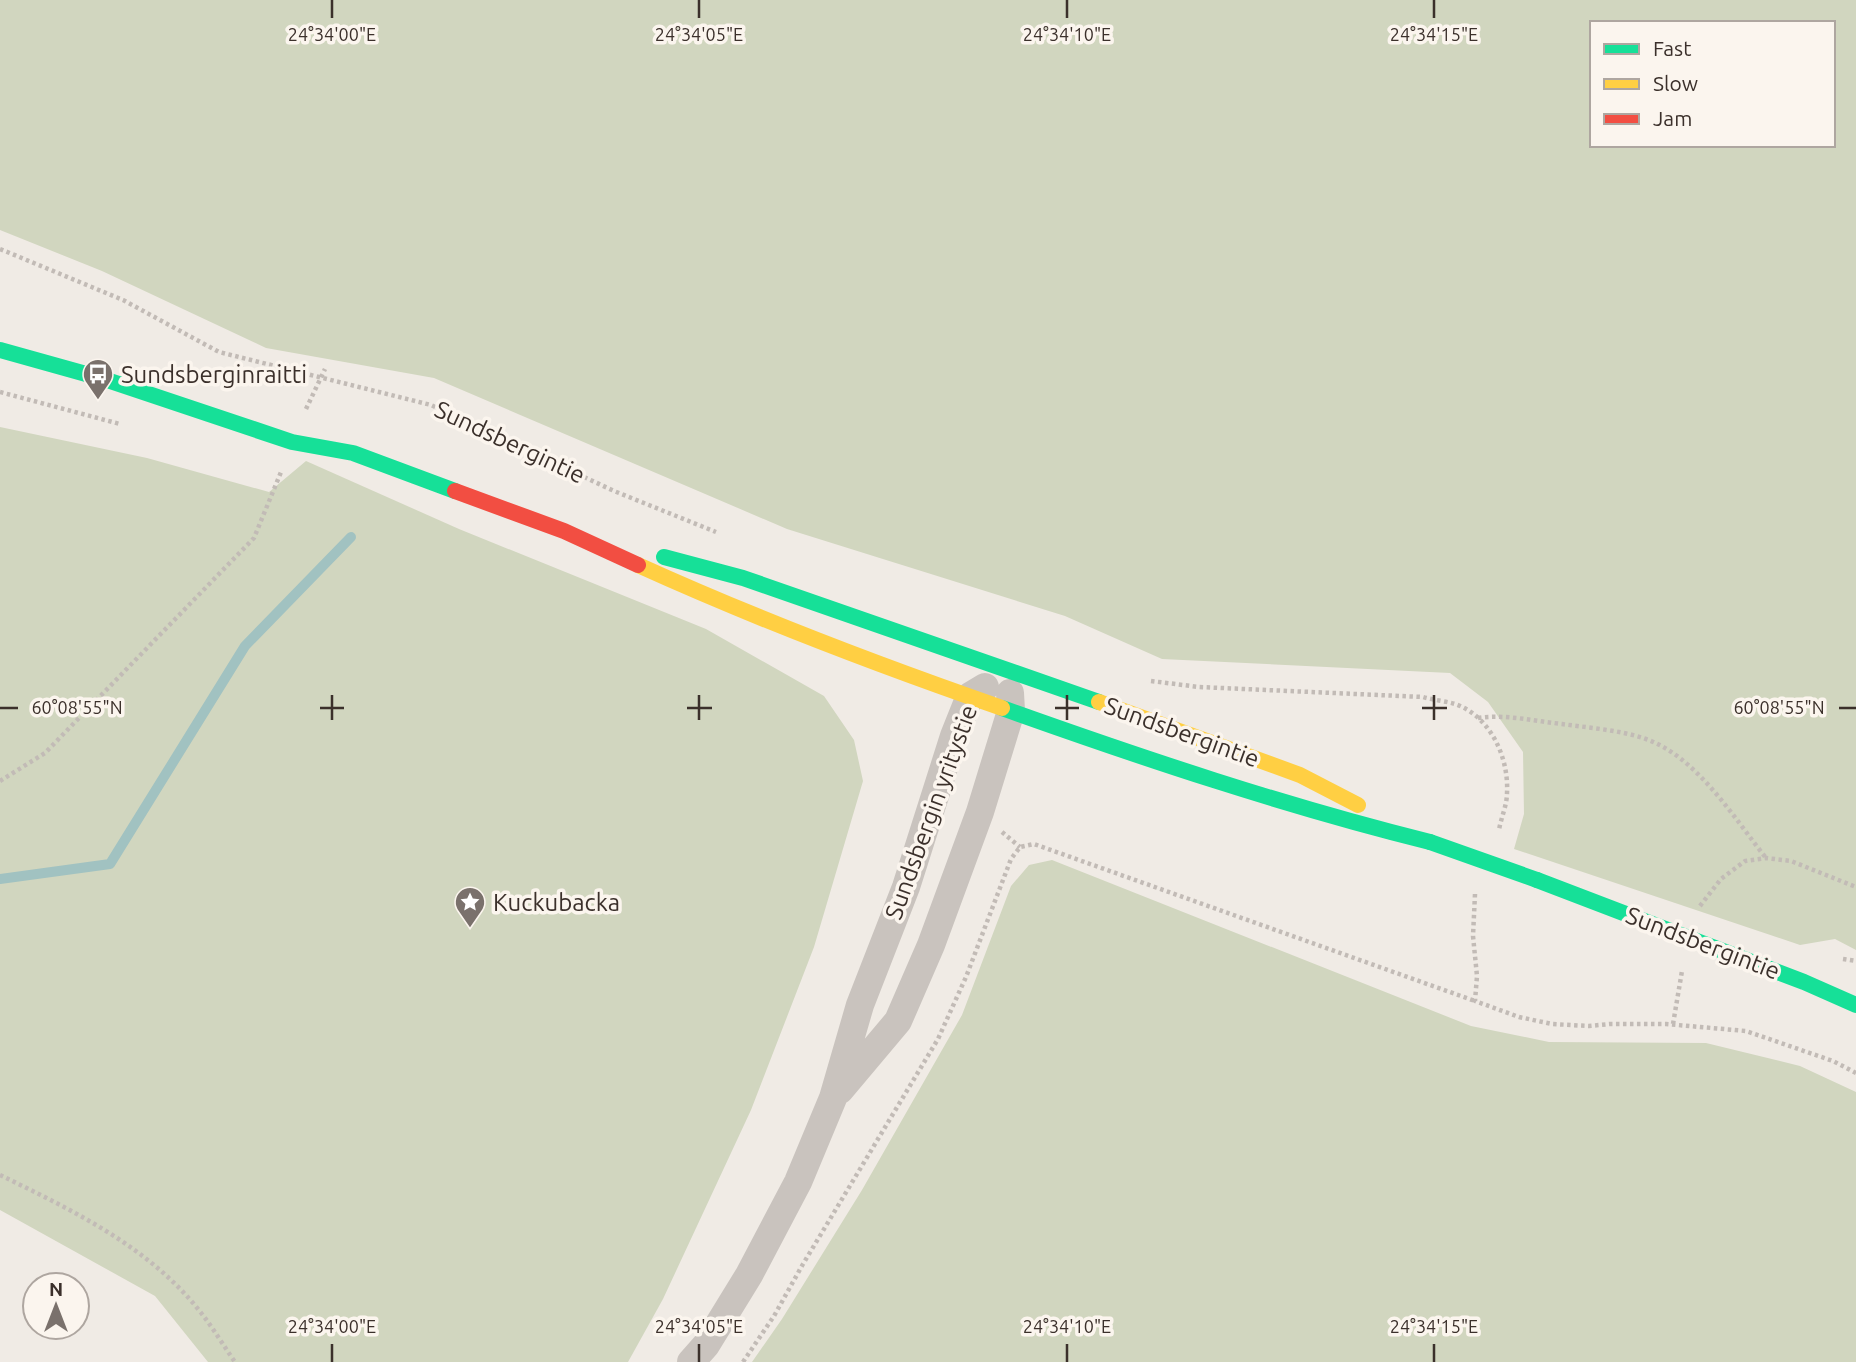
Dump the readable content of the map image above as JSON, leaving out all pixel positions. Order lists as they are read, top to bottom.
{
  "streets": {
    "main road": ["Sundsbergintie"],
    "street": ["Sundsbergin yritystie"]
  },
  "crossings": [
    ["Sundsbergintie", "Sundsbergin yritystie"]
  ],
  "places": {
    "bus stop": ["Sundsberginraitti"],
    "place": ["Kuckubacka"]
  },
  "legend": ["Fast", "Slow", "Jam"],
  "north": "top",
  "coordinates": [
    "24°34'00\"E",
    "24°34'05\"E",
    "24°34'10\"E",
    "24°34'15\"E",
    "60°08'55\"N"
  ]
}
